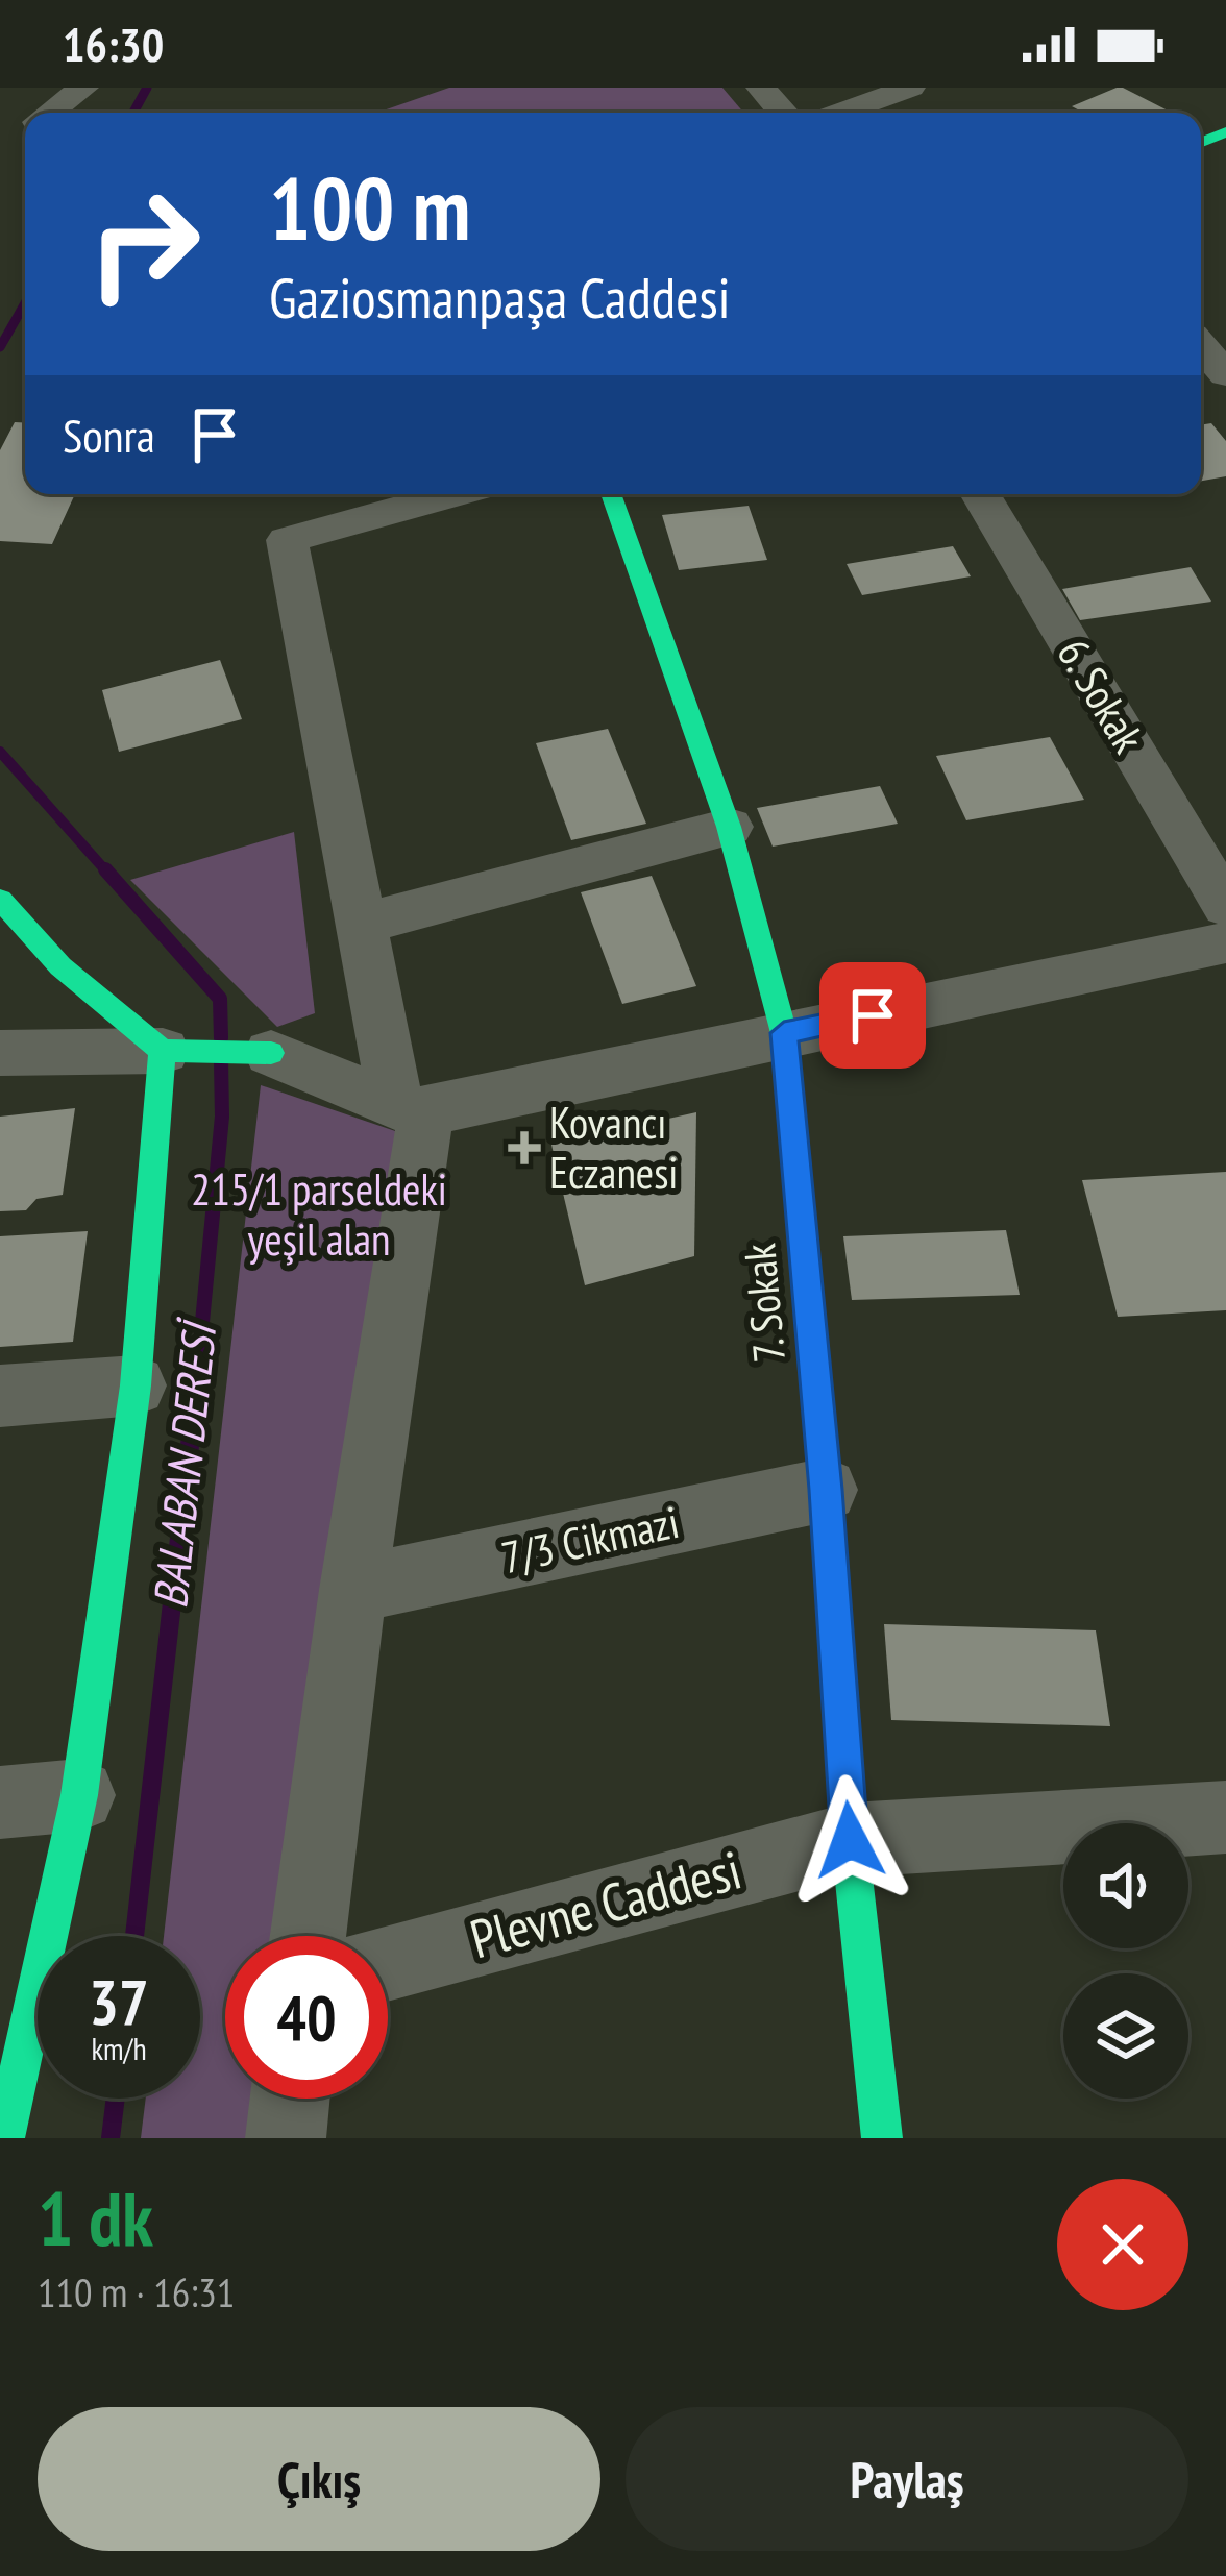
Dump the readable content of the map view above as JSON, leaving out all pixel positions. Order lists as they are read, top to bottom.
{
  "streets": {
    "street": [
      "6. Sokak",
      "7. Sokak",
      "7/3 Cikmazi",
      "Plevne Caddesi"
    ]
  },
  "crossings": [
    ["7. Sokak", "7/3 Cikmazi"],
    ["7. Sokak", "Plevne Caddesi"]
  ],
  "water": ["BALABAN DERESİ"],
  "parks": ["215/1 parseldeki yeşil alan"],
  "places": {
    "health": ["Kovancı Eczanesi"]
  },
  "page": {
    "status": "16:30",
    "turn": ["100 m", "Gaziosmanpaşa Caddesi"],
    "then": "Sonra",
    "speed": "37 km/h",
    "limit": "40",
    "heading": ["1 dk", "110 m · 16:31"],
    "buttons": ["Çıkış", "Paylaş"]
  }
}
